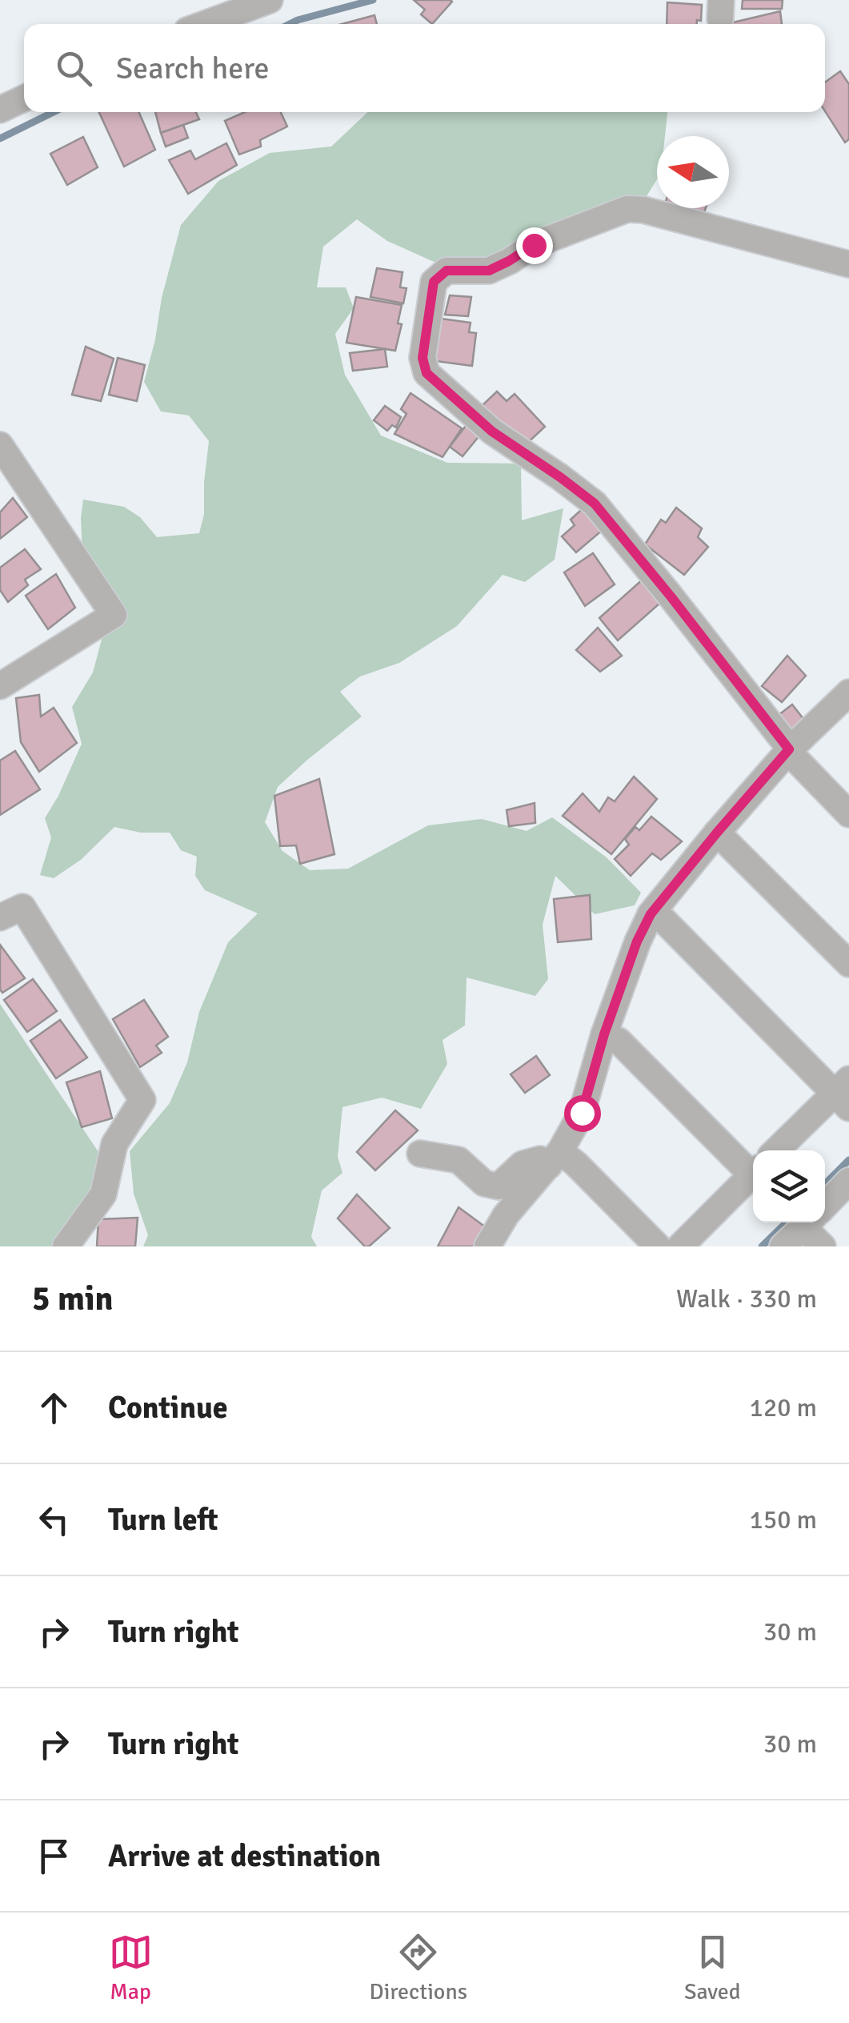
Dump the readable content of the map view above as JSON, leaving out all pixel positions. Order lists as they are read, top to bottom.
{
  "north": "left",
  "page": {
    "search": "Search here",
    "heading": ["5 min", "Walk · 330 m"],
    "list": [
      ["Continue", "120 m"],
      ["Turn left", "150 m"],
      ["Turn right", "30 m"],
      ["Turn right", "30 m"],
      "Arrive at destination"
    ],
    "nav": ["Map", "Directions", "Saved"]
  }
}
